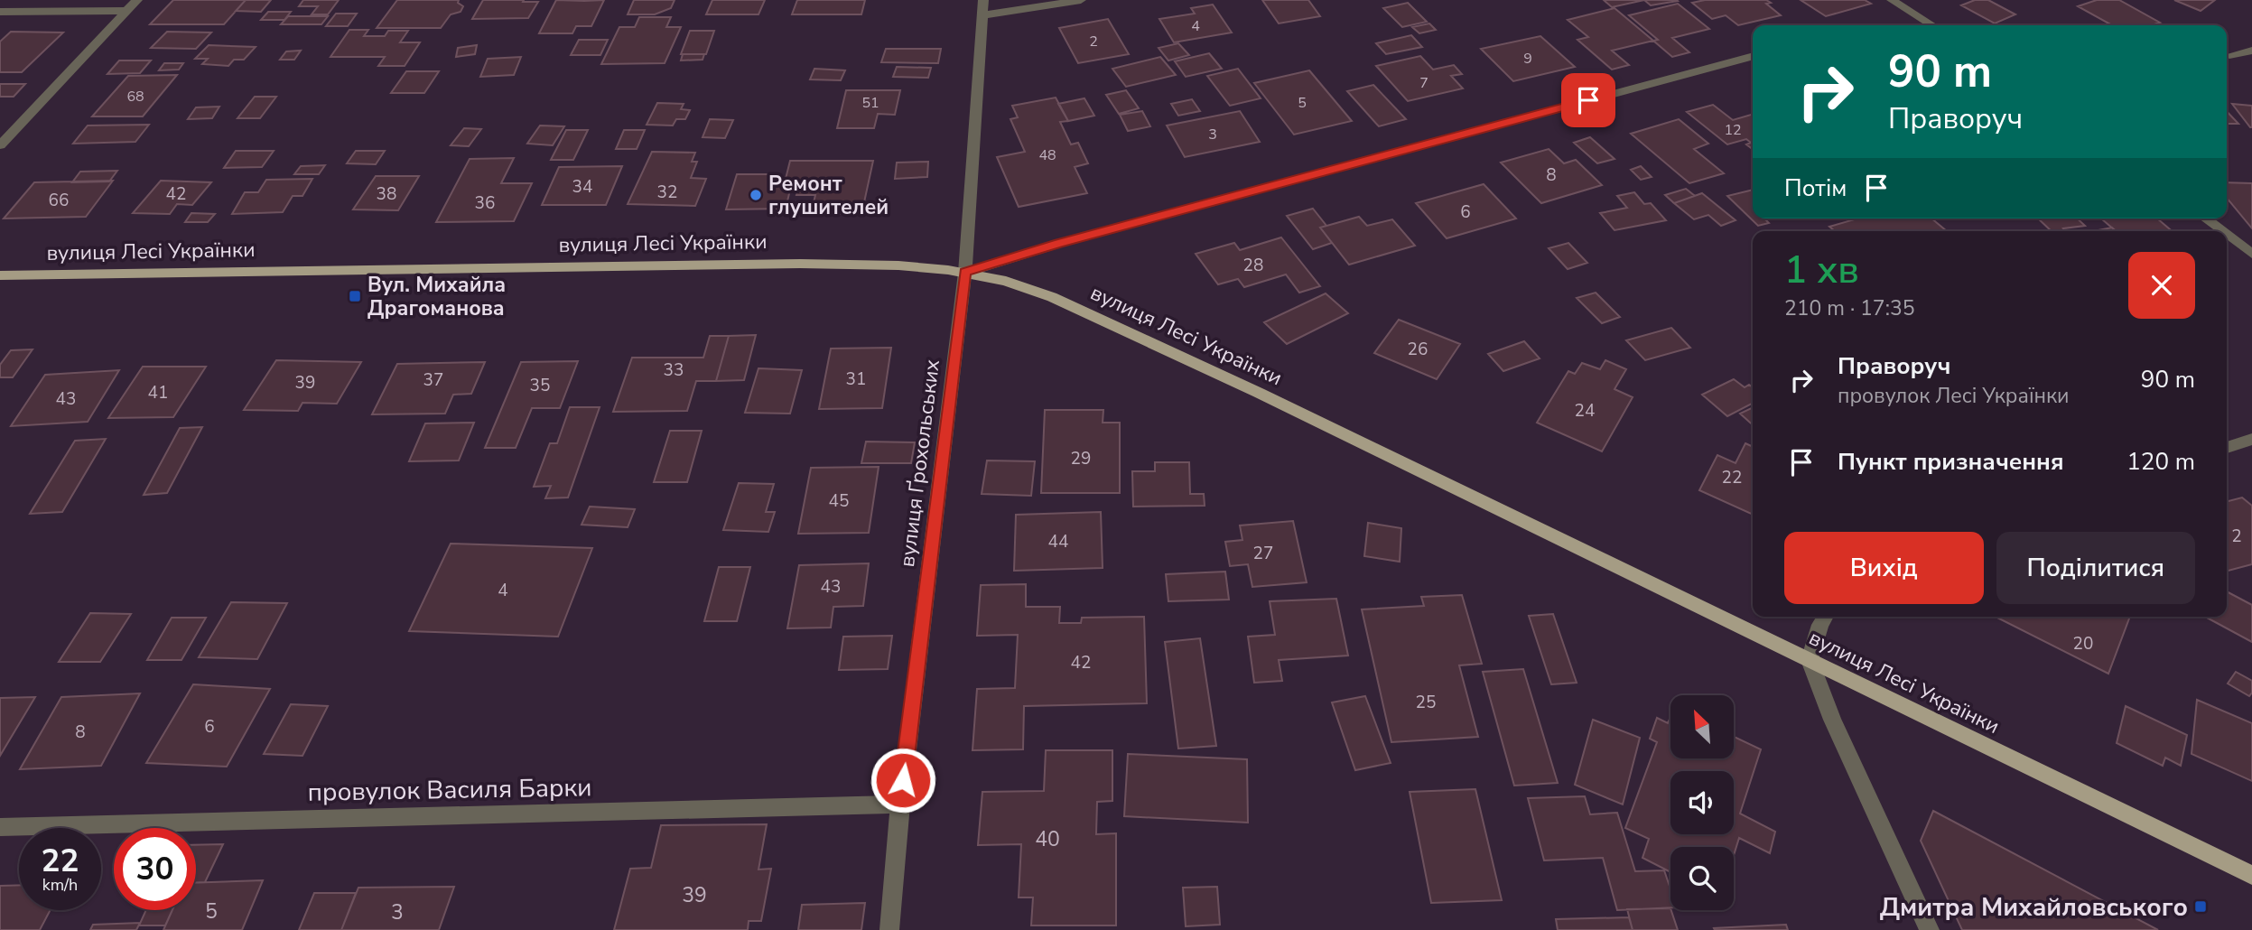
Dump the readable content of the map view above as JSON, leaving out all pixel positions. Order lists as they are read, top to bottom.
{
  "streets": {
    "main road": ["вулиця Лесі Українки"],
    "street": ["вулиця Ґрохольських", "провулок Василя Барки"]
  },
  "crossings": [
    ["вулиця Лесі Українки", "вулиця Ґрохольських"],
    ["вулиця Ґрохольських", "провулок Василя Барки"]
  ],
  "places": {
    "other": ["Ремонт глушителей"],
    "transit": ["Вул. Михайла Драгоманова", "Дмитра Михайловського"]
  },
  "house_numbers": [
    "4",
    "2",
    "9",
    "7",
    "68",
    "51",
    "5",
    "12",
    "3",
    "48",
    "8",
    "34",
    "32",
    "42",
    "38",
    "66",
    "36",
    "6",
    "28",
    "26",
    "33",
    "31",
    "37",
    "39",
    "35",
    "41",
    "43",
    "24",
    "29",
    "22",
    "45",
    "2",
    "44",
    "27",
    "43",
    "4",
    "20",
    "42",
    "25",
    "6",
    "8",
    "40",
    "39",
    "5",
    "3"
  ],
  "north": "top left",
  "page": {
    "turn": ["90 m", "Праворуч"],
    "then": "Потім",
    "heading": ["1 хв", "210 m · 17:35"],
    "list": [
      {
        "name": "Праворуч",
        "note": "провулок Лесі Українки",
        "value": "90 m"
      },
      {
        "name": "Пункт призначення",
        "value": "120 m"
      }
    ],
    "buttons": ["Вихід", "Поділитися"],
    "speed": "22 km/h",
    "limit": "30"
  }
}
